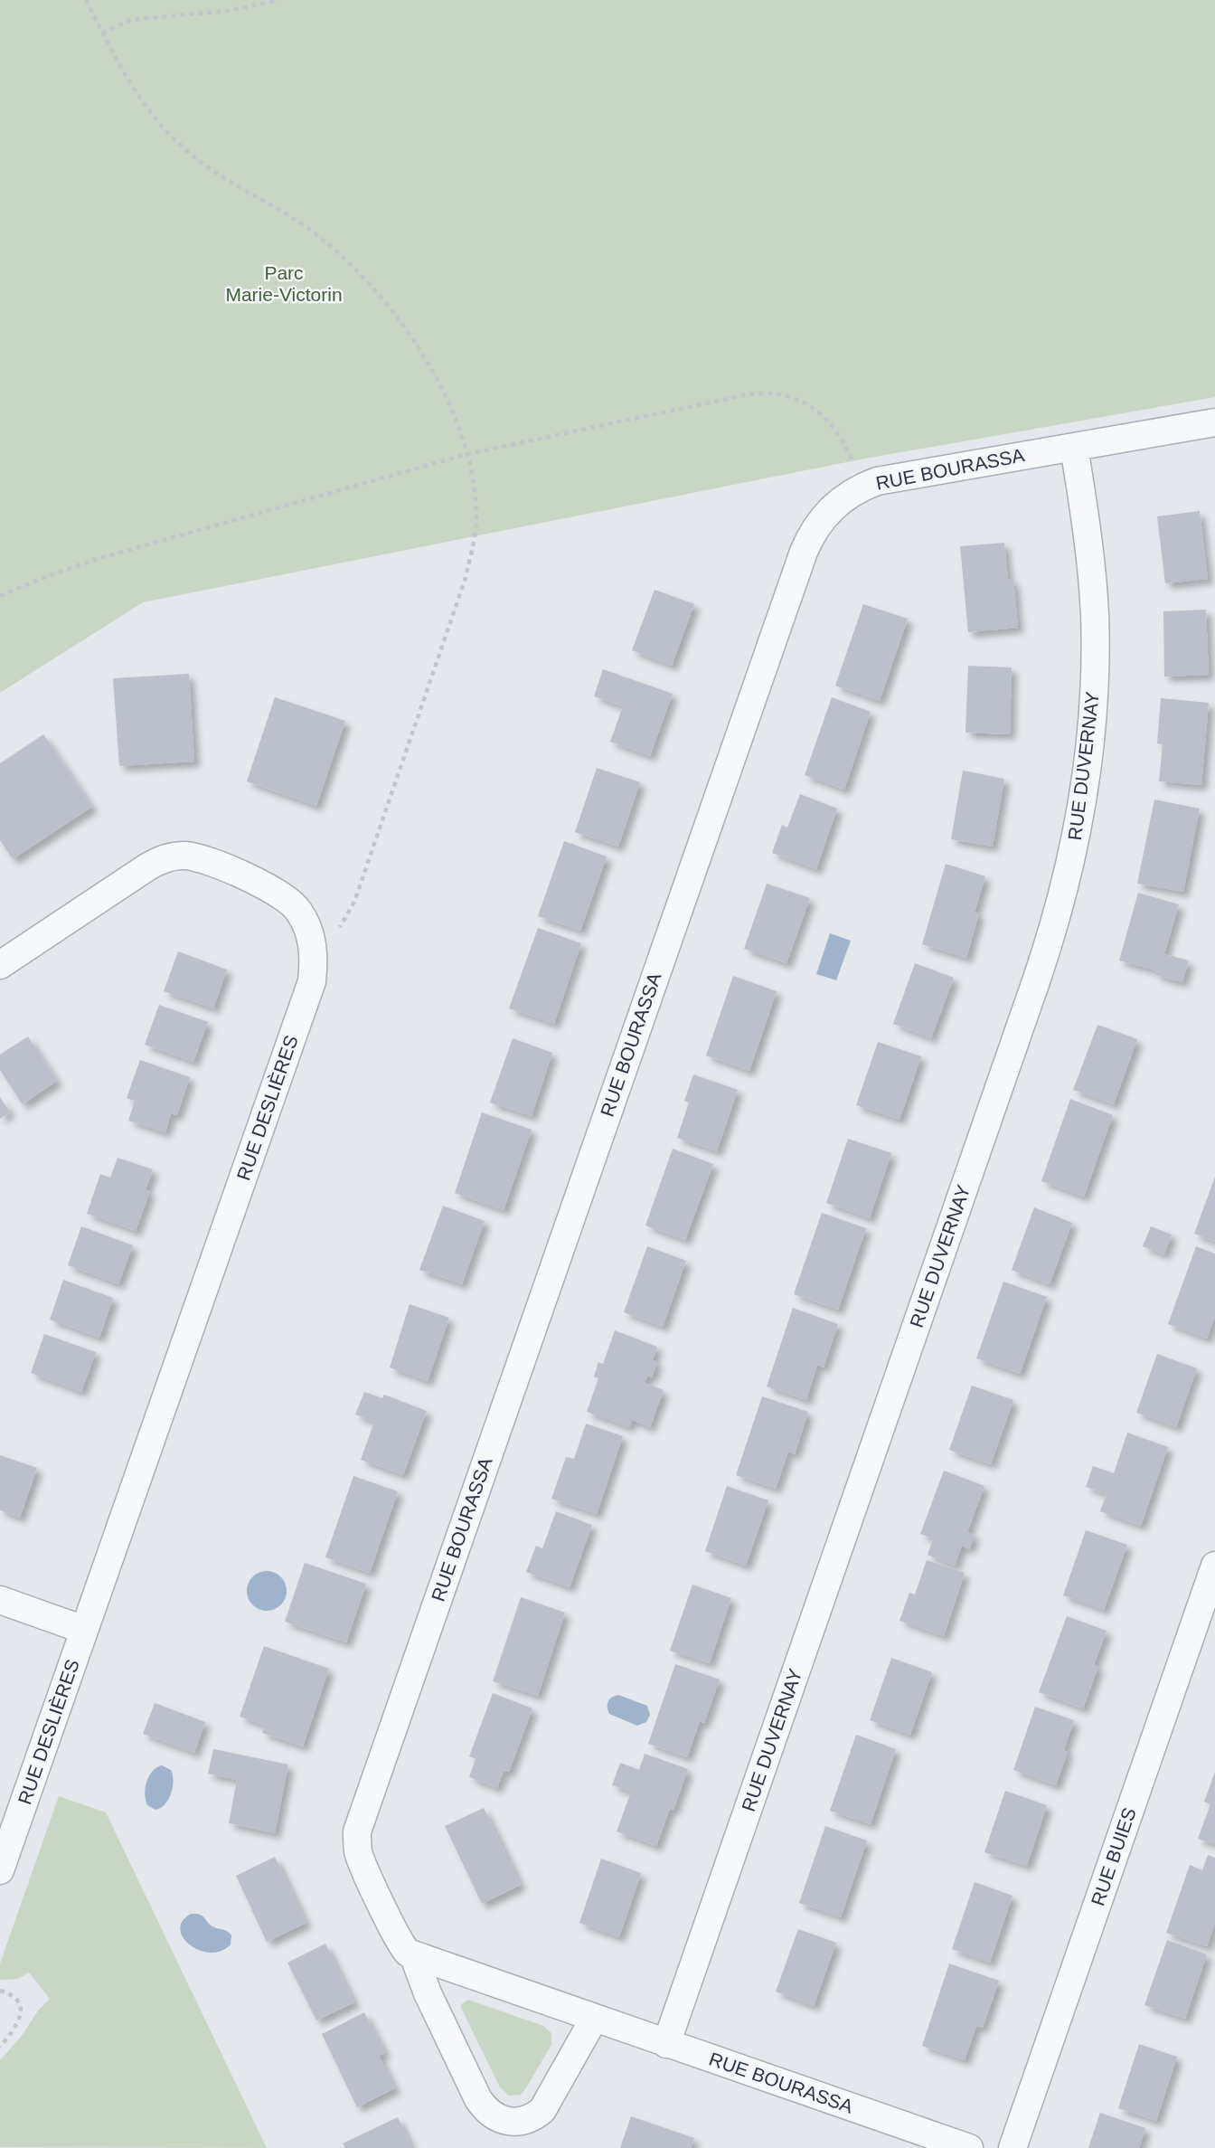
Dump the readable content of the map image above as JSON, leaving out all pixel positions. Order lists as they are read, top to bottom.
{
  "streets": {
    "street": [
      "RUE BOURASSA",
      "RUE DUVERNAY",
      "RUE DESLIÈRES",
      "RUE BUIES"
    ]
  },
  "crossings": [
    ["RUE BOURASSA", "RUE DUVERNAY"]
  ],
  "parks": ["Parc Marie-Victorin"]
}
